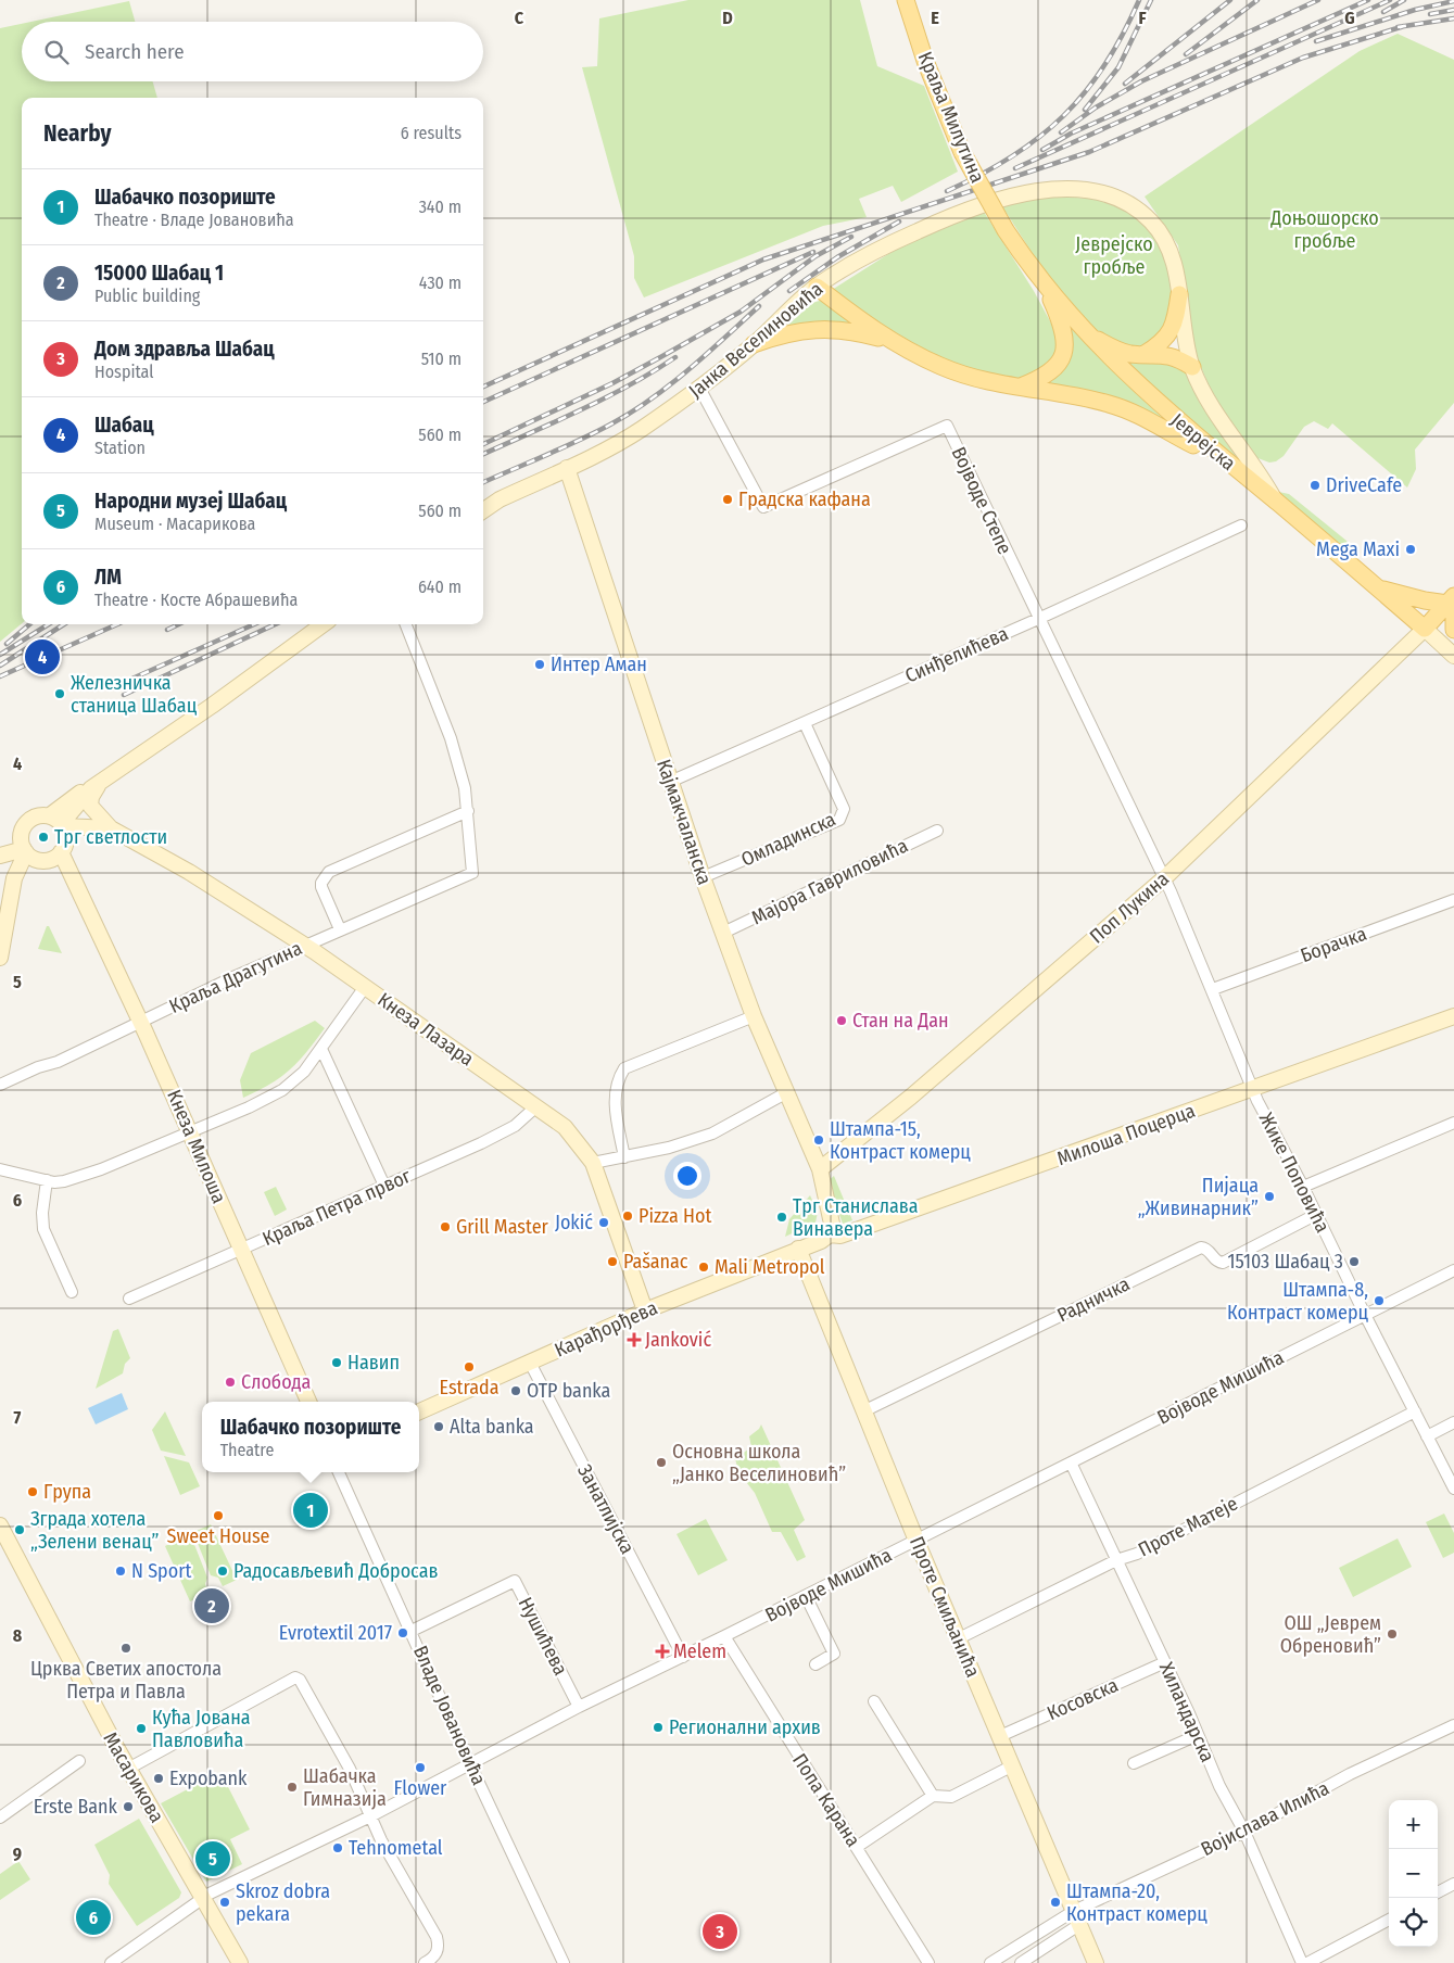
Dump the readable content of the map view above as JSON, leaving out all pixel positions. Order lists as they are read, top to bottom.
{
  "streets": {
    "main road": ["Краља Милутина", "Јеврејска"],
    "street": [
      "Јанка Веселиновића",
      "Војводе Степе",
      "Синђелићева",
      "Кајмакчаланска",
      "Омладинска",
      "Мајора Гавриловића",
      "Поп Лукина",
      "Борачка",
      "Краља Драгутина",
      "Кнеза Лазара",
      "Милоша Поцерца",
      "Кнеза Милоша",
      "Жике Поповића",
      "Краља Петра првог",
      "Радничка",
      "Карађорђева",
      "Војводе Мишића",
      "Занатлијска",
      "Проте Матеје",
      "Проте Смиљанића",
      "Нушићева",
      "Косовска",
      "Хиландарска",
      "Владе Јовановића",
      "Масарикова",
      "Попа Карана",
      "Војислава Илића"
    ]
  },
  "crossings": [
    ["Краља Милутина", "Јеврејска"],
    ["Јанка Веселиновића", "Јеврејска"],
    ["Јанка Веселиновића", "Војводе Степе"],
    ["Јанка Веселиновића", "Кајмакчаланска"],
    ["Јеврејска", "Поп Лукина"],
    ["Војводе Степе", "Синђелићева"],
    ["Војводе Степе", "Поп Лукина"],
    ["Војводе Степе", "Жике Поповића"],
    ["Синђелићева", "Кајмакчаланска"],
    ["Синђелићева", "Омладинска"],
    ["Кајмакчаланска", "Омладинска"],
    ["Кајмакчаланска", "Мајора Гавриловића"],
    ["Кајмакчаланска", "Поп Лукина"],
    ["Кајмакчаланска", "Милоша Поцерца"],
    ["Поп Лукина", "Жике Поповића"],
    ["Борачка", "Жике Поповића"],
    ["Краља Драгутина", "Кнеза Лазара"],
    ["Краља Драгутина", "Кнеза Милоша"],
    ["Кнеза Лазара", "Кнеза Милоша"],
    ["Кнеза Лазара", "Краља Петра првог"],
    ["Кнеза Лазара", "Карађорђева"],
    ["Милоша Поцерца", "Жике Поповића"],
    ["Милоша Поцерца", "Карађорђева"],
    ["Милоша Поцерца", "Проте Смиљанића"],
    ["Кнеза Милоша", "Краља Петра првог"],
    ["Жике Поповића", "Радничка"],
    ["Жике Поповића", "Војводе Мишића"],
    ["Жике Поповића", "Проте Матеје"],
    ["Радничка", "Проте Смиљанића"],
    ["Карађорђева", "Занатлијска"],
    ["Карађорђева", "Проте Смиљанића"],
    ["Војводе Мишића", "Занатлијска"],
    ["Војводе Мишића", "Проте Смиљанића"],
    ["Војводе Мишића", "Нушићева"],
    ["Војводе Мишића", "Хиландарска"],
    ["Војводе Мишића", "Владе Јовановића"],
    ["Војводе Мишића", "Масарикова"],
    ["Војводе Мишића", "Попа Карана"],
    ["Проте Матеје", "Проте Смиљанића"],
    ["Проте Матеје", "Хиландарска"],
    ["Проте Смиљанића", "Косовска"],
    ["Проте Смиљанића", "Војислава Илића"],
    ["Нушићева", "Владе Јовановића"],
    ["Косовска", "Хиландарска"],
    ["Хиландарска", "Војислава Илића"]
  ],
  "parks": ["Доњошорско гробље", "Јеврејско гробље"],
  "places": {
    "other": [
      "DriveCafe",
      "Градска кафана",
      "Mega Maxi",
      "Интер Аман",
      "Железничка станица Шабац",
      "Трг светлости",
      "Стан на Дан",
      "Штампа-15, Контраст комерц",
      "Пијаца „Живинарник”",
      "Pizza Hot",
      "Трг Станислава Винавера",
      "Jokić",
      "Grill Master",
      "Pašanac",
      "15103 Шабац 3",
      "Mali Metropol",
      "Штампа-8, Контраст комерц",
      "Навип",
      "Estrada",
      "Слобода",
      "OTP banka",
      "Alta banka",
      "Основна школа „Јанко Веселиновић”",
      "Група",
      "Sweet House",
      "Зграда хотела „Зелени венац”",
      "N Sport",
      "Радосављевић Добросав",
      "Evrotextil 2017",
      "ОШ „Јеврем Обреновић”",
      "Црква Светих апостола Петра и Павла",
      "Регионални архив",
      "Кућа Јована Павловића",
      "Flower",
      "Expobank",
      "Шабачка Гимназија",
      "Erste Bank",
      "Tehnometal",
      "Skroz dobra pekara",
      "Штампа-20, Контраст комерц"
    ],
    "health": ["Janković", "Melem"]
  },
  "page": {
    "search": "Search here",
    "heading": ["Nearby", "6 results"],
    "list": [
      {
        "mark": "1",
        "name": "Шабачко позориште",
        "note": "Theatre · Владе Јовановића",
        "value": "340 m"
      },
      {
        "mark": "2",
        "name": "15000 Шабац 1",
        "note": "Public building",
        "value": "430 m"
      },
      {
        "mark": "3",
        "name": "Дом здравља Шабац",
        "note": "Hospital",
        "value": "510 m"
      },
      {
        "mark": "4",
        "name": "Шабац",
        "note": "Station",
        "value": "560 m"
      },
      {
        "mark": "5",
        "name": "Народни музеј Шабац",
        "note": "Museum · Масарикова",
        "value": "560 m"
      },
      {
        "mark": "6",
        "name": "ЛМ",
        "note": "Theatre · Косте Абрашевића",
        "value": "640 m"
      }
    ],
    "pins": [
      "4",
      "1",
      "2",
      "5",
      "6",
      "3"
    ],
    "popup": ["Шабачко позориште", "Theatre"],
    "map_buttons": ["+", "−"]
  },
  "grid": {
    "columns": [
      "C",
      "D",
      "E",
      "F",
      "G"
    ],
    "rows": [
      "4",
      "5",
      "6",
      "7",
      "8",
      "9"
    ]
  }
}
